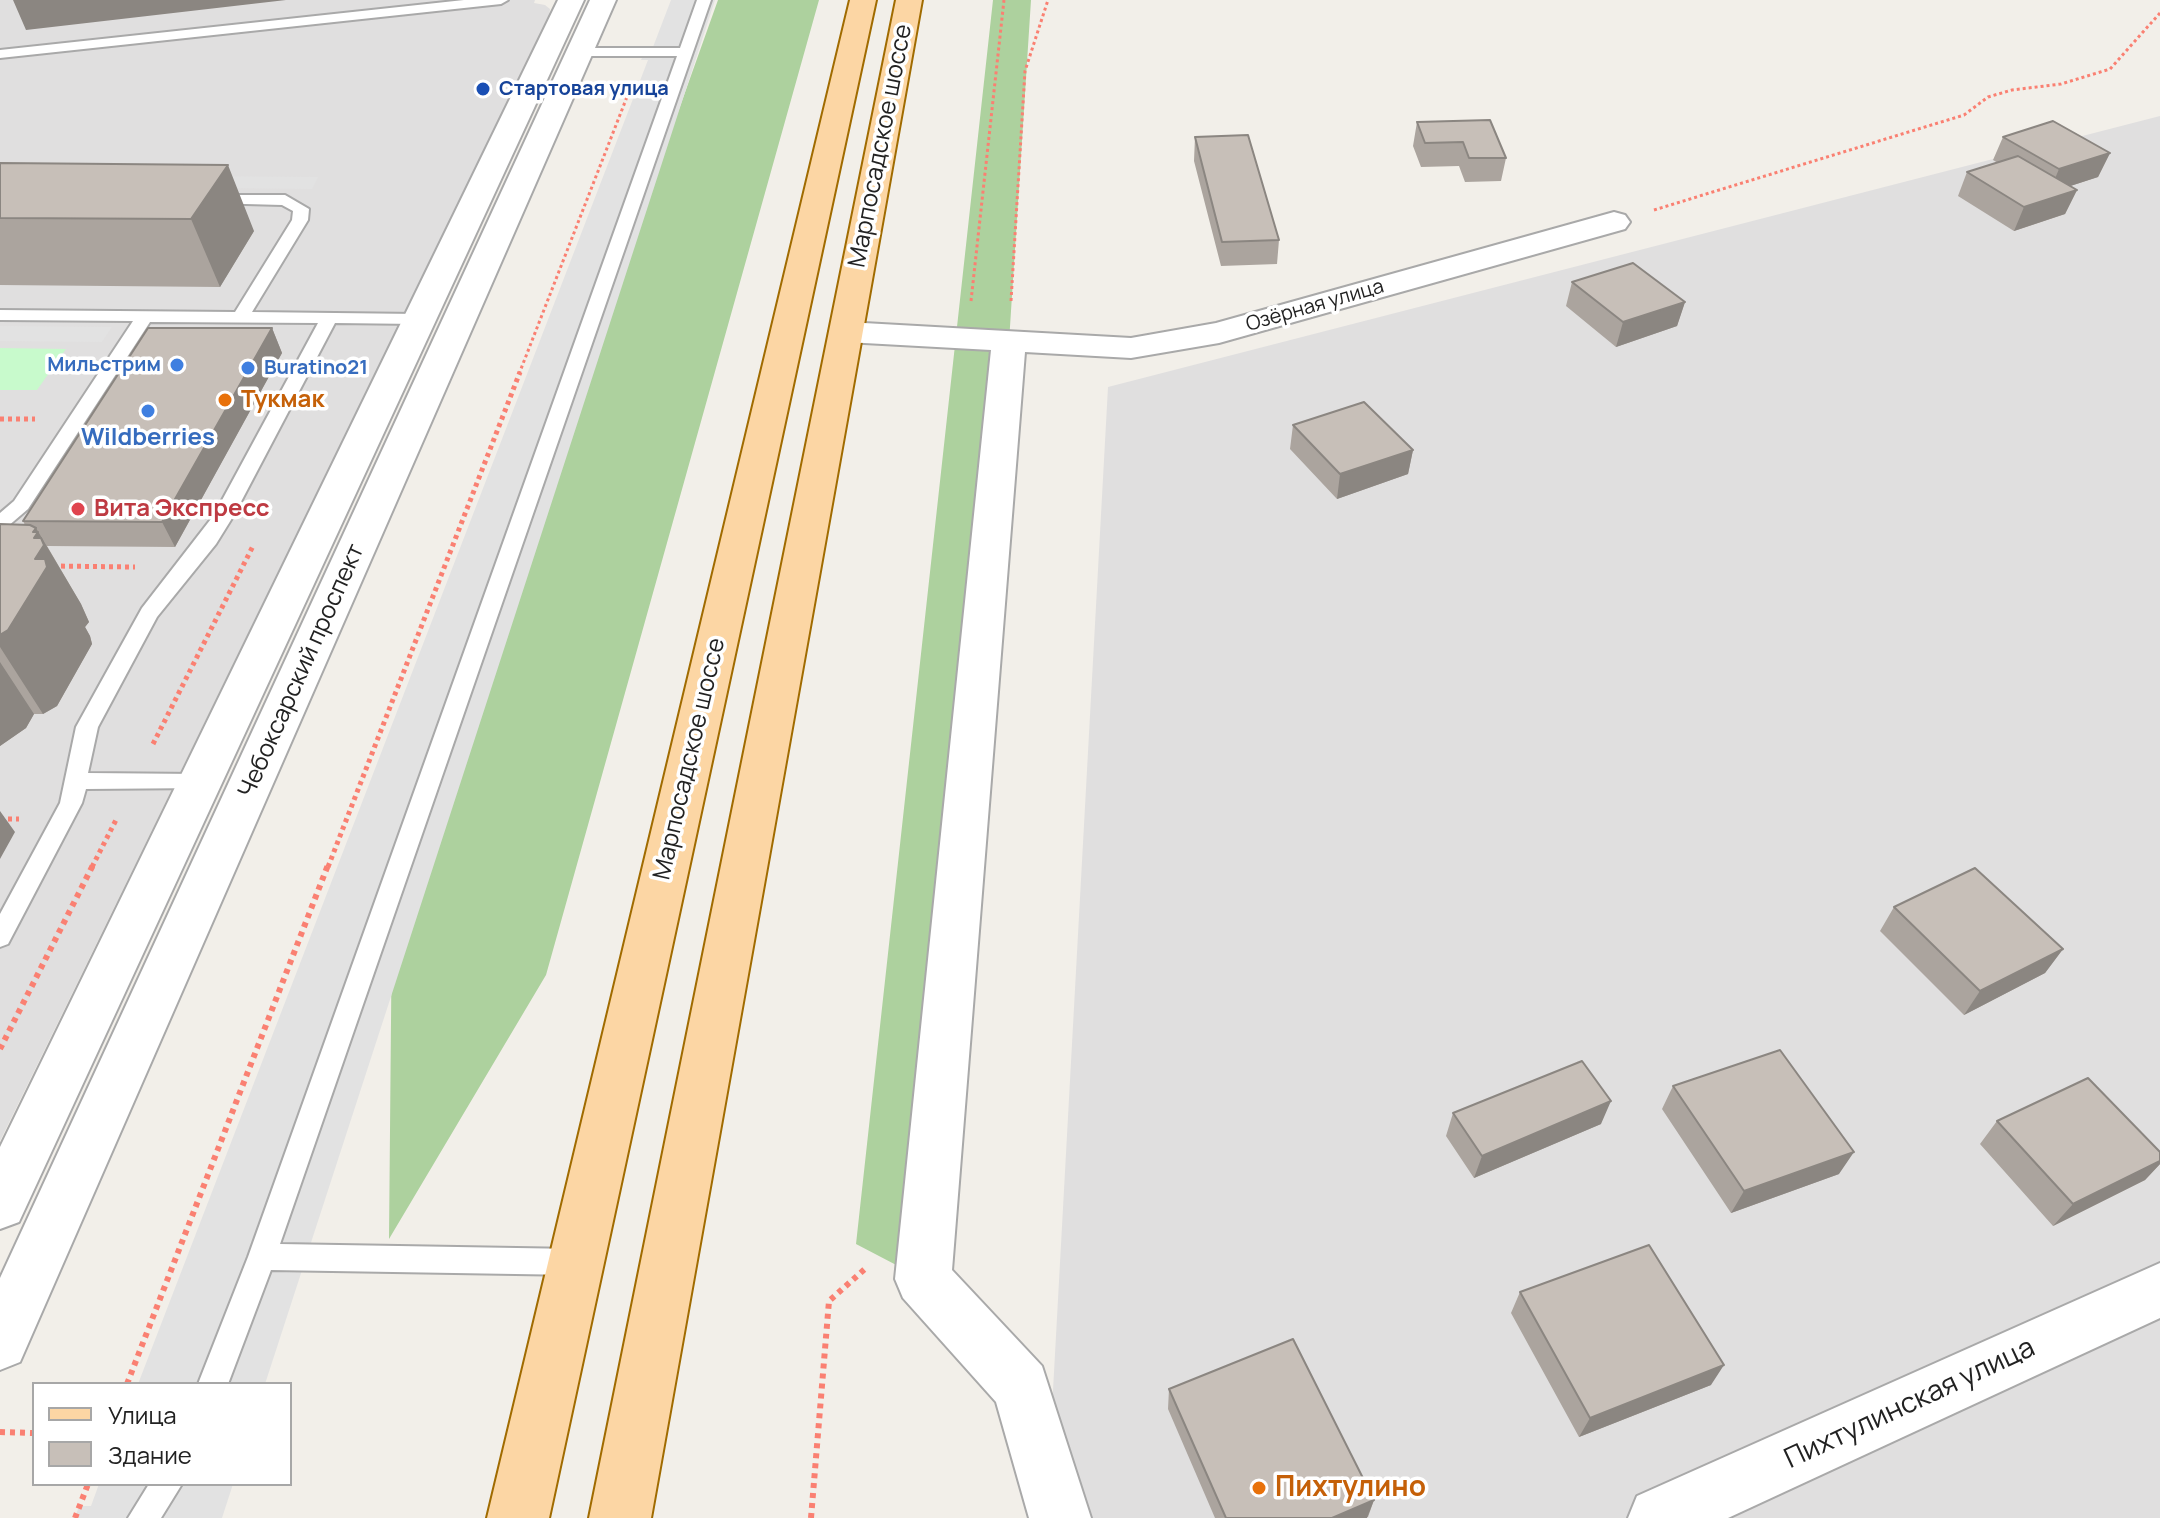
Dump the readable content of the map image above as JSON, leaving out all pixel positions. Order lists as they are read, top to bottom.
{
  "streets": {
    "main road": ["Марпосадское шоссе"],
    "street": ["Озёрная улица", "Чебоксарский проспект", "Пихтулинская улица"]
  },
  "crossings": [
    ["Марпосадское шоссе", "Озёрная улица"]
  ],
  "places": [
    "Стартовая улица",
    "Мильстрим",
    "Buratino21",
    "Тукмак",
    "Wildberries",
    "Вита Экспресс",
    "Пихтулино"
  ],
  "legend": ["Улица", "Здание"]
}
